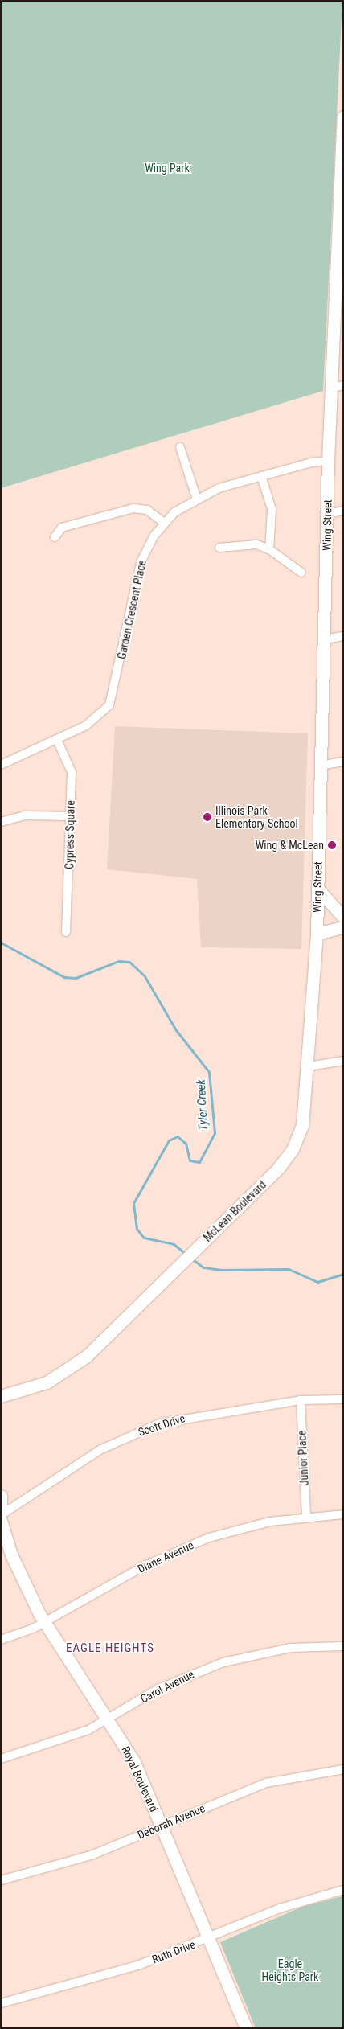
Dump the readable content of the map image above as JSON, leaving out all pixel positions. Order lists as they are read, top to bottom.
{
  "streets": {
    "street": [
      "Wing Street",
      "Garden Crescent Place",
      "Cypress Square",
      "McLean Boulevard",
      "Scott Drive",
      "Junior Place",
      "Diane Avenue",
      "Carol Avenue",
      "Royal Boulevard",
      "Deborah Avenue",
      "Ruth Drive"
    ]
  },
  "crossings": [
    ["Wing Street", "Garden Crescent Place"],
    ["Wing Street", "McLean Boulevard"],
    ["Garden Crescent Place", "Cypress Square"],
    ["Scott Drive", "Junior Place"],
    ["Junior Place", "Diane Avenue"],
    ["Diane Avenue", "Royal Boulevard"],
    ["Carol Avenue", "Royal Boulevard"],
    ["Royal Boulevard", "Deborah Avenue"],
    ["Royal Boulevard", "Ruth Drive"]
  ],
  "districts": ["EAGLE HEIGHTS"],
  "water": ["Tyler Creek"],
  "parks": ["Wing Park", "Eagle Heights Park"],
  "places": ["Illinois Park Elementary School", "Wing & McLean"]
}
